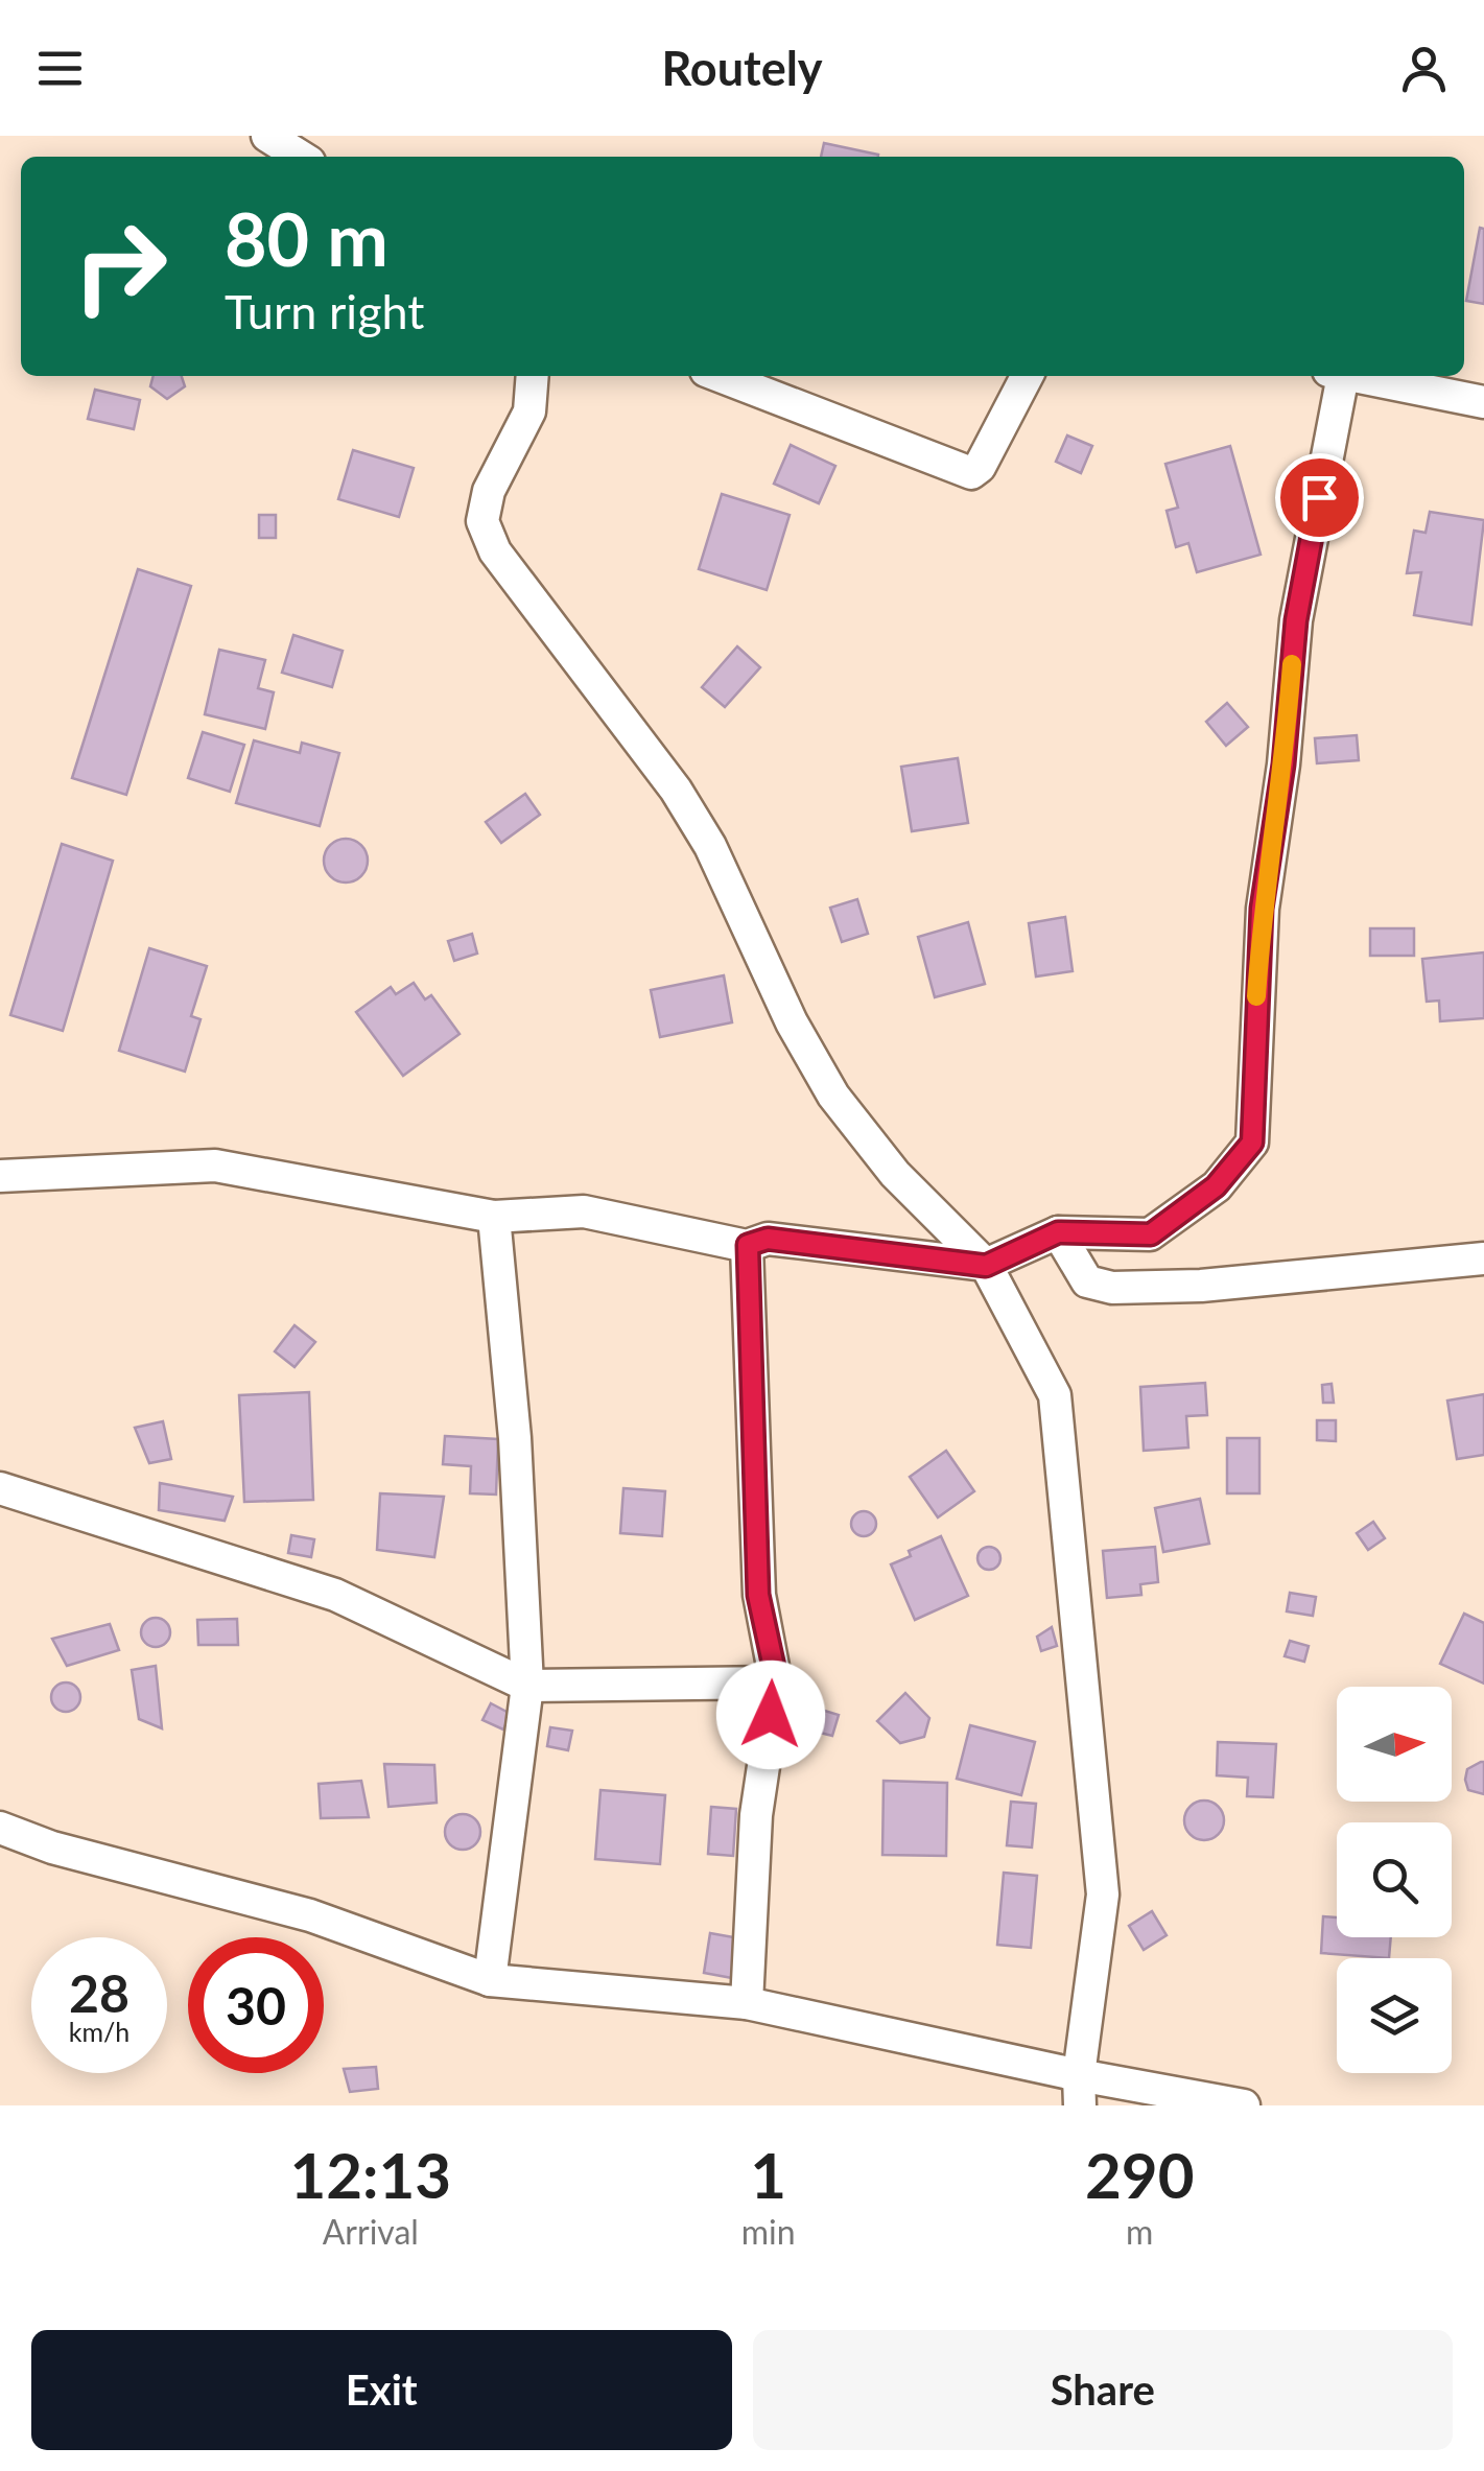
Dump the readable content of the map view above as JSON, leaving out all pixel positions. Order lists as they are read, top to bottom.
{
  "north": "right",
  "page": {
    "header": "Routely",
    "turn": ["80 m", "Turn right"],
    "speed": "28 km/h",
    "limit": "30",
    "eta": [
      "12:13",
      "Arrival",
      "1",
      "min",
      "290",
      "m"
    ],
    "buttons": ["Exit", "Share"]
  }
}
